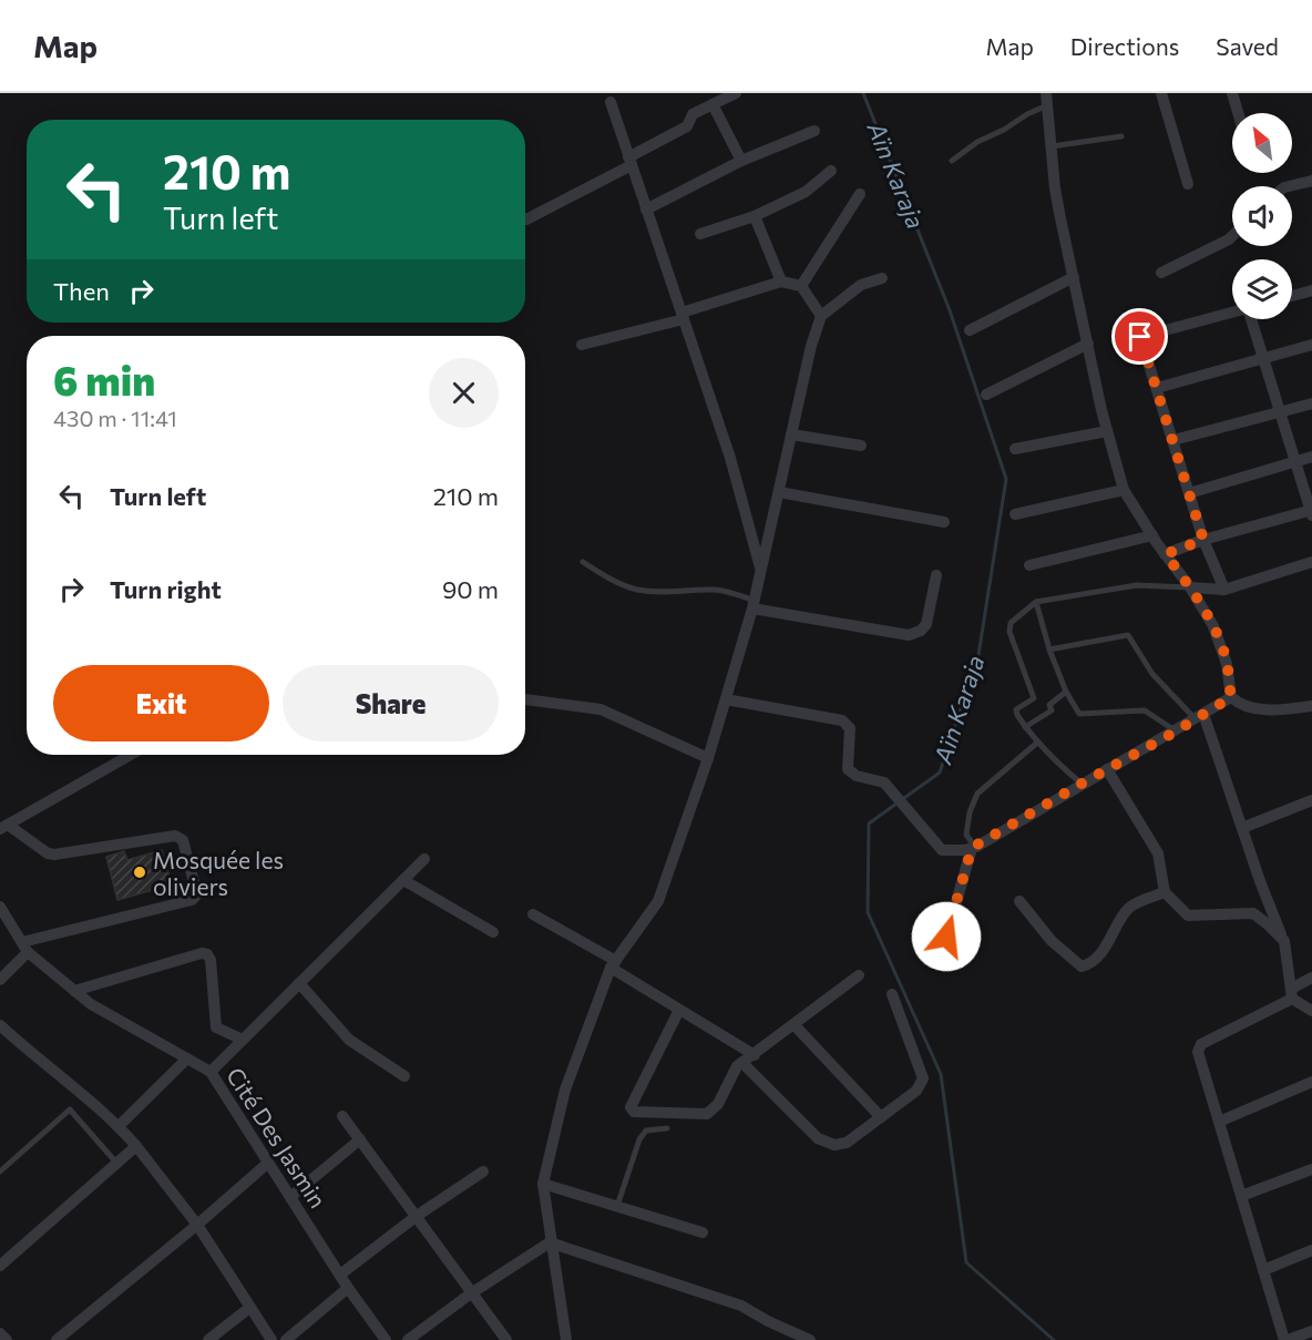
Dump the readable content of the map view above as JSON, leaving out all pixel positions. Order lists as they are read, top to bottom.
{
  "streets": {
    "street": ["Cité Des Jasmin"]
  },
  "water": ["Aïn Karaja"],
  "places": ["Mosquée les oliviers"],
  "north": "top left",
  "page": {
    "header": "Map",
    "nav": ["Map", "Directions", "Saved"],
    "turn": ["210 m", "Turn left"],
    "then": "Then",
    "heading": ["6 min", "430 m · 11:41"],
    "list": [
      {
        "name": "Turn left",
        "value": "210 m"
      },
      {
        "name": "Turn right",
        "value": "90 m"
      }
    ],
    "buttons": ["Exit", "Share"]
  }
}
